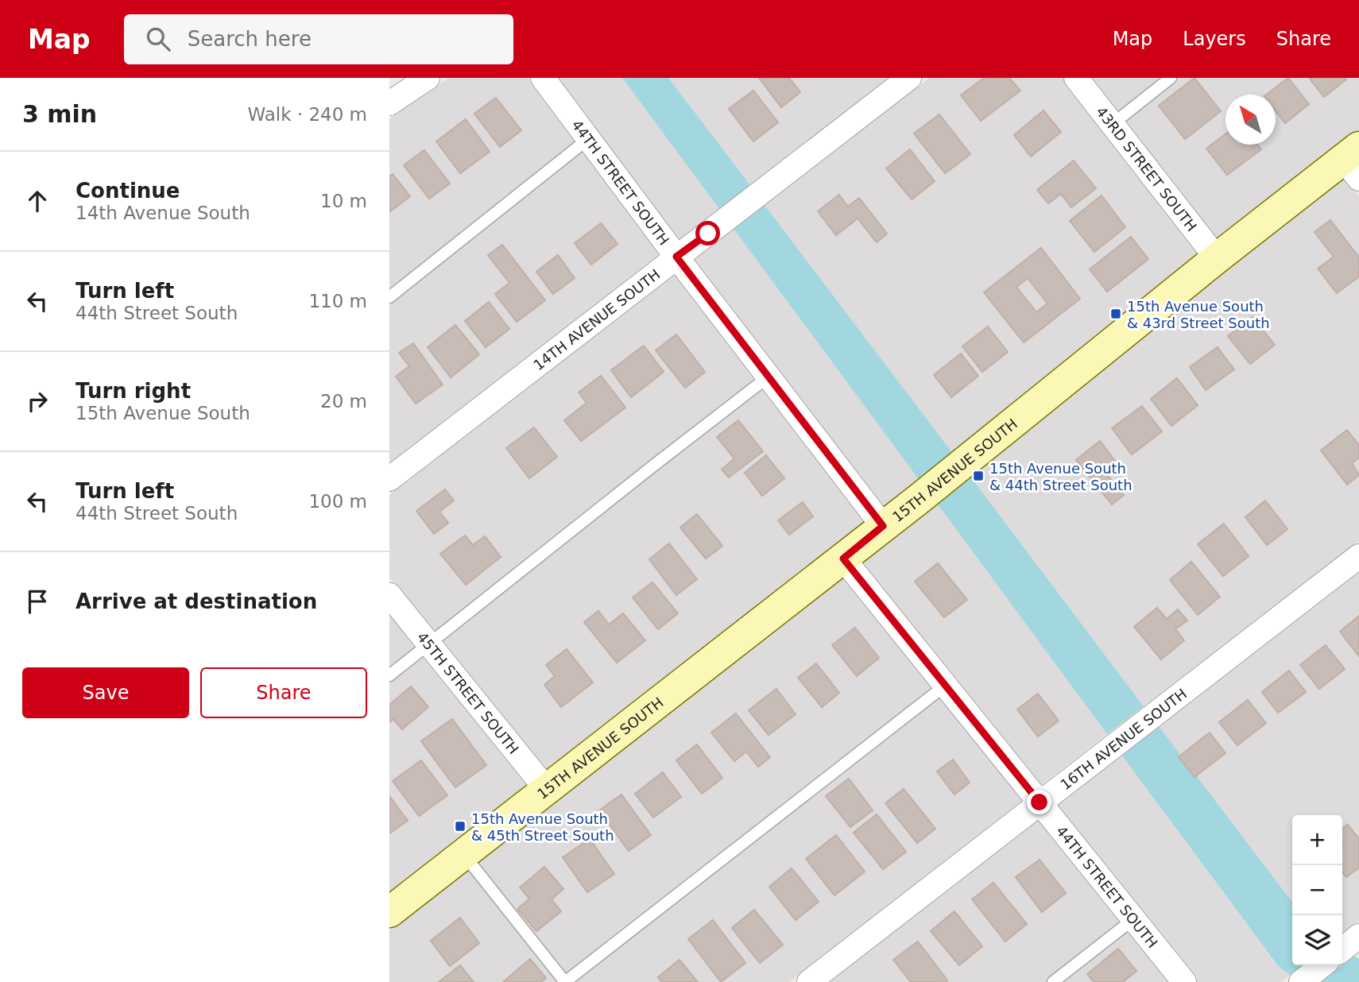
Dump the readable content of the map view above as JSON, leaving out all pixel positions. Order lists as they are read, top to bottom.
{
  "streets": {
    "street": [
      "43RD STREET SOUTH",
      "44TH STREET SOUTH",
      "14TH AVENUE SOUTH",
      "15TH AVENUE SOUTH",
      "45TH STREET SOUTH",
      "16TH AVENUE SOUTH"
    ]
  },
  "crossings": [
    ["43RD STREET SOUTH", "15TH AVENUE SOUTH"],
    ["44TH STREET SOUTH", "14TH AVENUE SOUTH"],
    ["44TH STREET SOUTH", "15TH AVENUE SOUTH"],
    ["44TH STREET SOUTH", "16TH AVENUE SOUTH"],
    ["15TH AVENUE SOUTH", "45TH STREET SOUTH"]
  ],
  "places": {
    "transit": ["15th Avenue South & 43rd Street South", "15th Avenue South & 44th Street South", "15th Avenue South & 45th Street South"]
  },
  "north": "top left",
  "page": {
    "header": "Map",
    "search": "Search here",
    "nav": ["Map", "Layers", "Share"],
    "heading": ["3 min", "Walk · 240 m"],
    "list": [
      ["Continue", "14th Avenue South", "10 m"],
      ["Turn left", "44th Street South", "110 m"],
      ["Turn right", "15th Avenue South", "20 m"],
      ["Turn left", "44th Street South", "100 m"],
      "Arrive at destination"
    ],
    "buttons": ["Save", "Share"],
    "map_buttons": ["+", "−"]
  }
}
